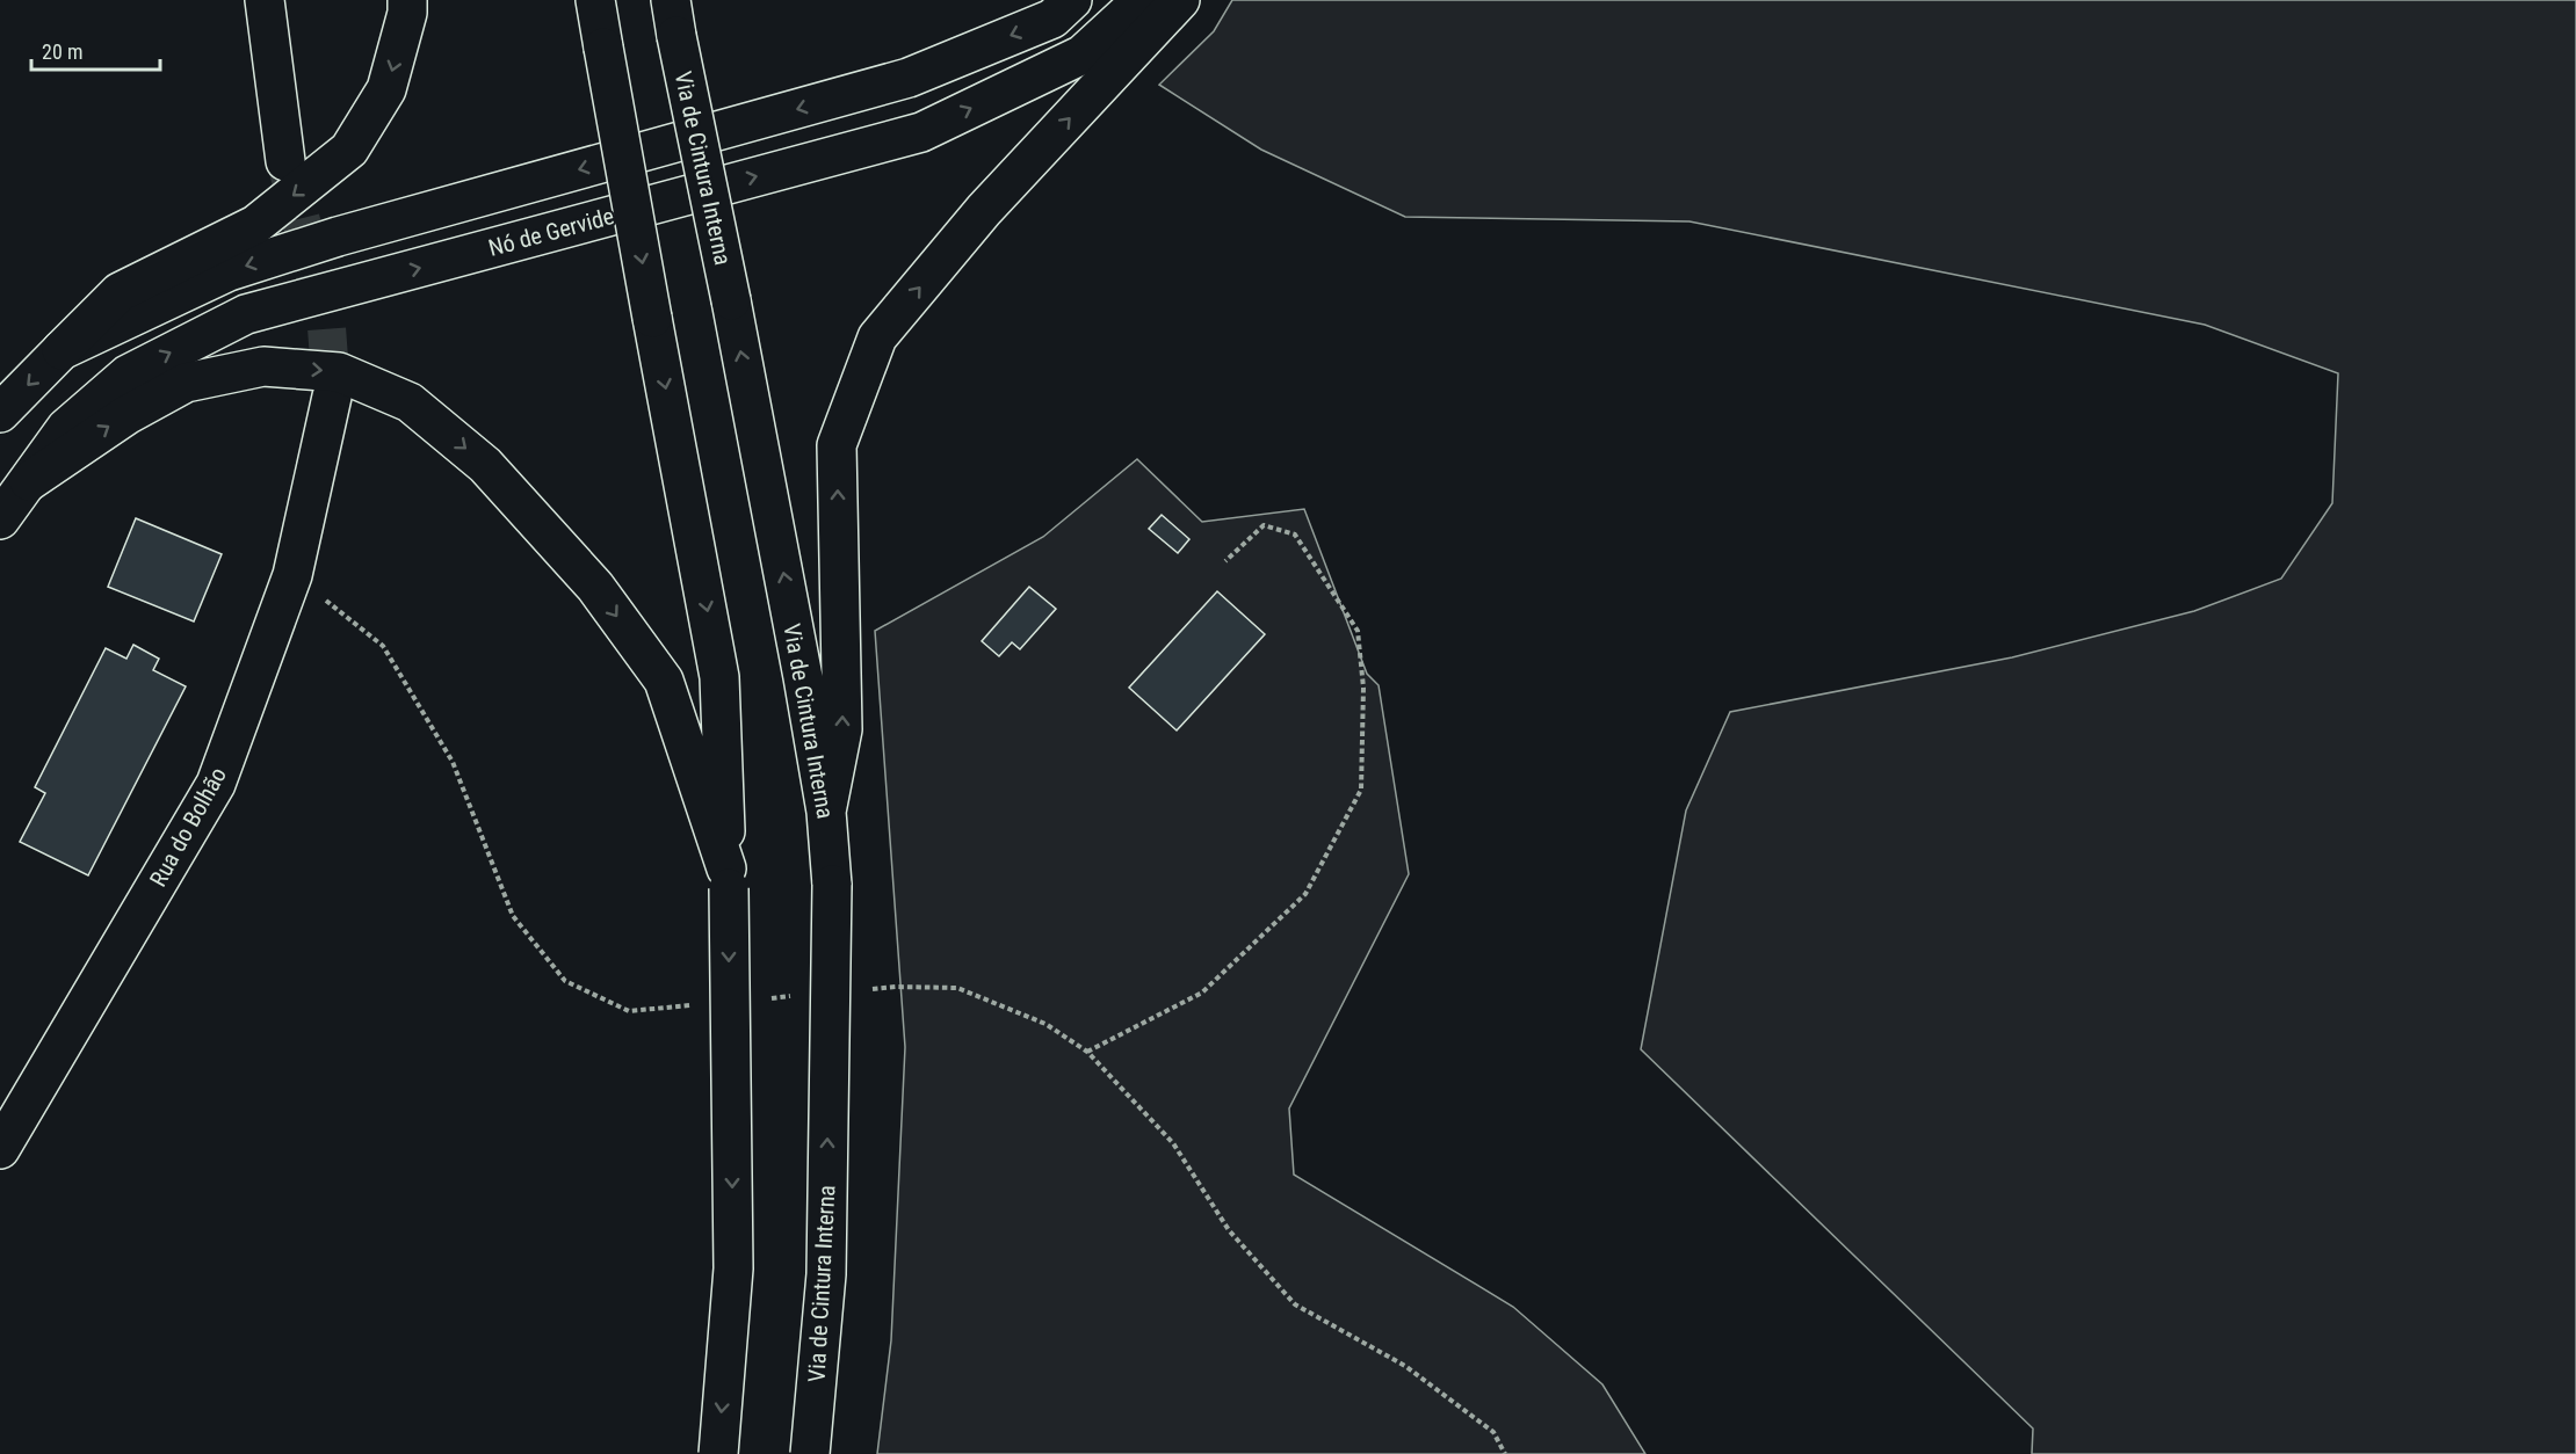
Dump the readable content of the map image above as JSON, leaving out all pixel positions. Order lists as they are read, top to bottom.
{
  "streets": {
    "main road": ["Via de Cintura Interna", "Nó de Gervide", "Rua do Bolhão"]
  },
  "scale_bar": "20 m"
}
